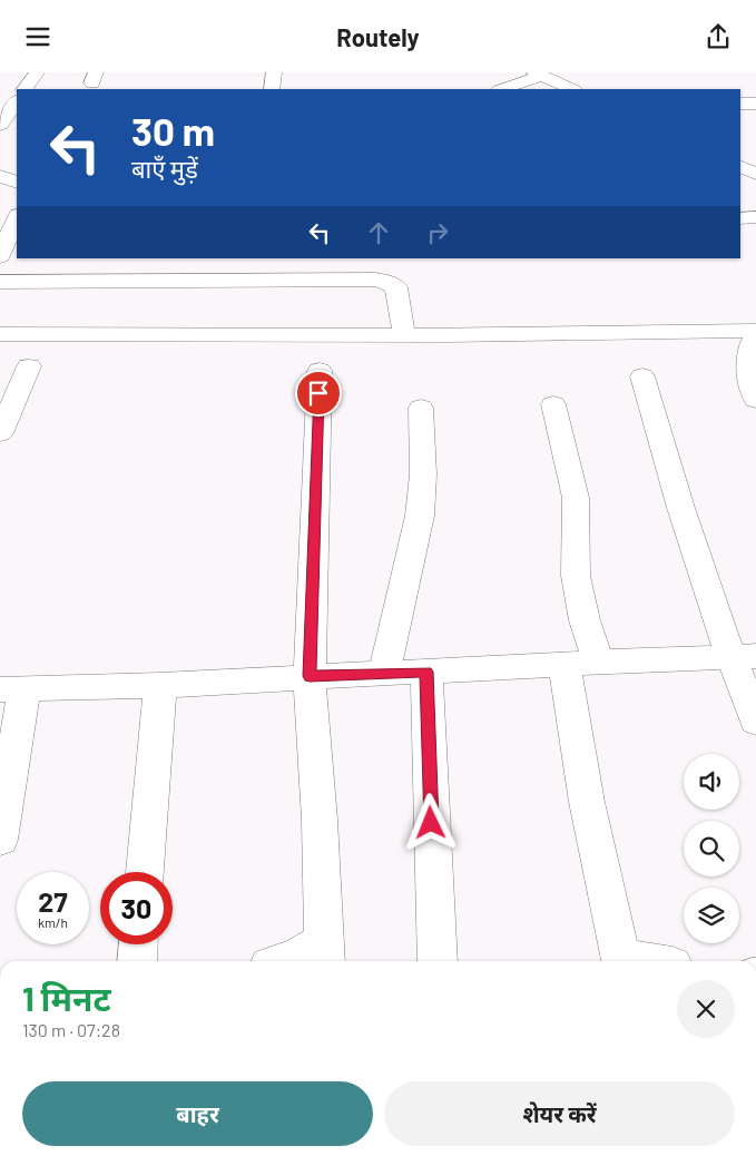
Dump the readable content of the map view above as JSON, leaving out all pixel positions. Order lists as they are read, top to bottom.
{
  "page": {
    "header": "Routely",
    "turn": ["30 m", "बाएँ मुड़ें"],
    "speed": "27 km/h",
    "limit": "30",
    "heading": ["1 मिनट", "130 m · 07:28"],
    "buttons": ["बाहर", "शेयर करें"]
  }
}
